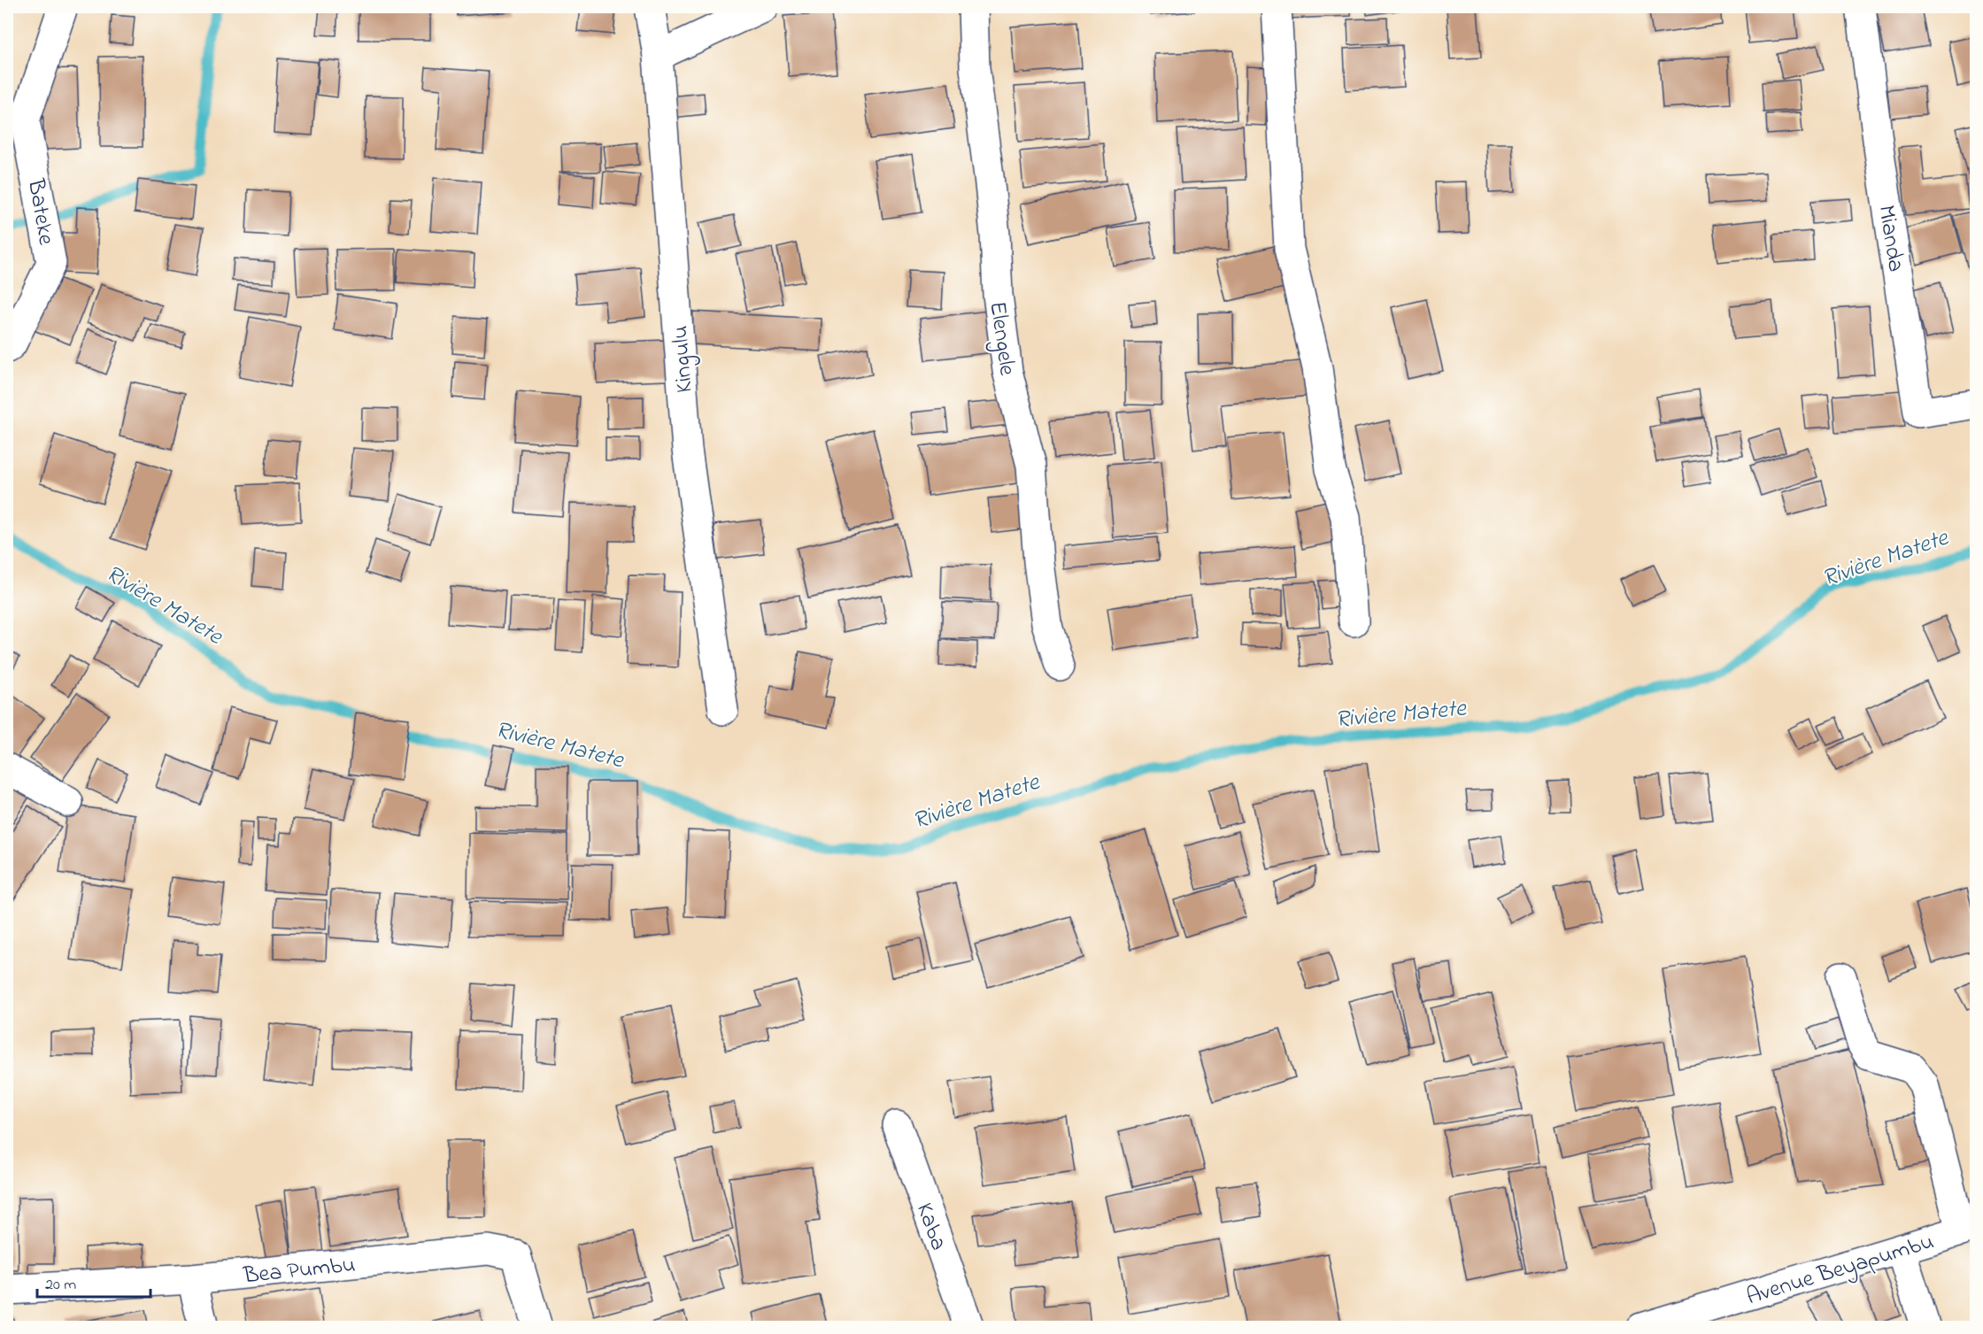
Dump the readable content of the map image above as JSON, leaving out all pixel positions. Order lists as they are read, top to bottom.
{
  "streets": {
    "street": [
      "Bateke",
      "Mianda",
      "Elengele",
      "Kingulu",
      "Kaba",
      "Avenue Beyapumbu",
      "Bea Pumbu"
    ]
  },
  "water": ["Rivière Matete"],
  "scale_bar": "20 m"
}
